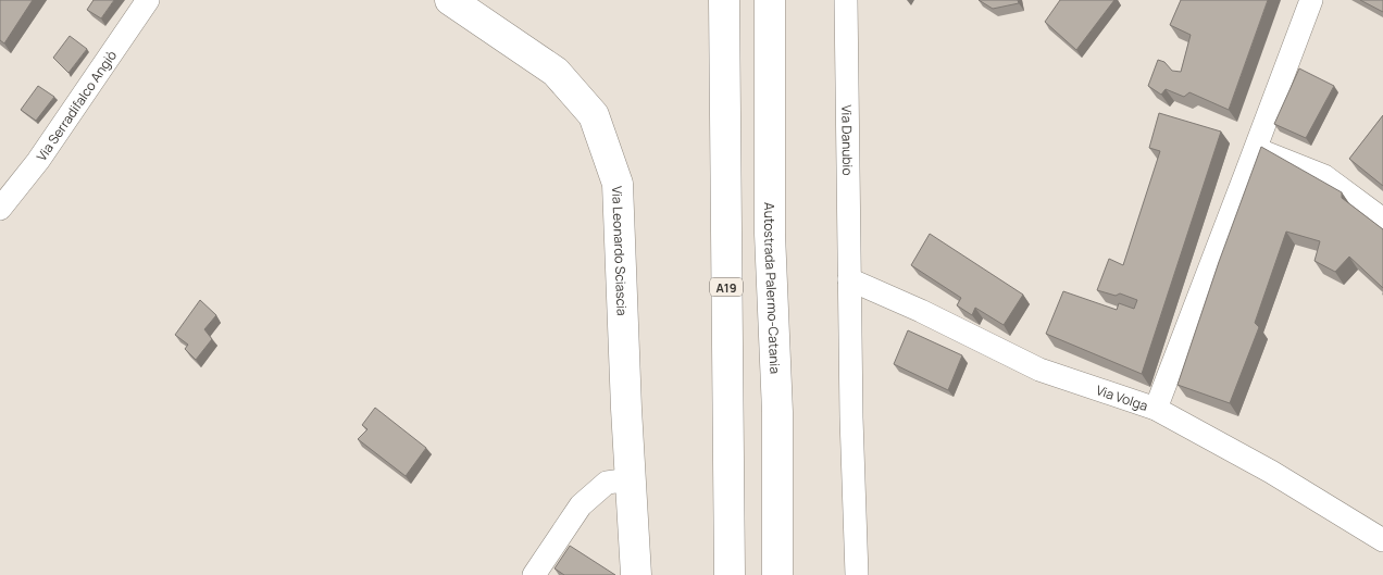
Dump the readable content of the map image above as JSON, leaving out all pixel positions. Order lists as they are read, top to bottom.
{
  "streets": {
    "main road": ["Via Leonardo Sciascia", "A19", "Autostrada Palermo-Catania"],
    "street": ["Via Serradifalco Angiò", "Via Danubio", "Via Volga"]
  },
  "crossings": [
    ["Via Danubio", "Via Volga"]
  ]
}
